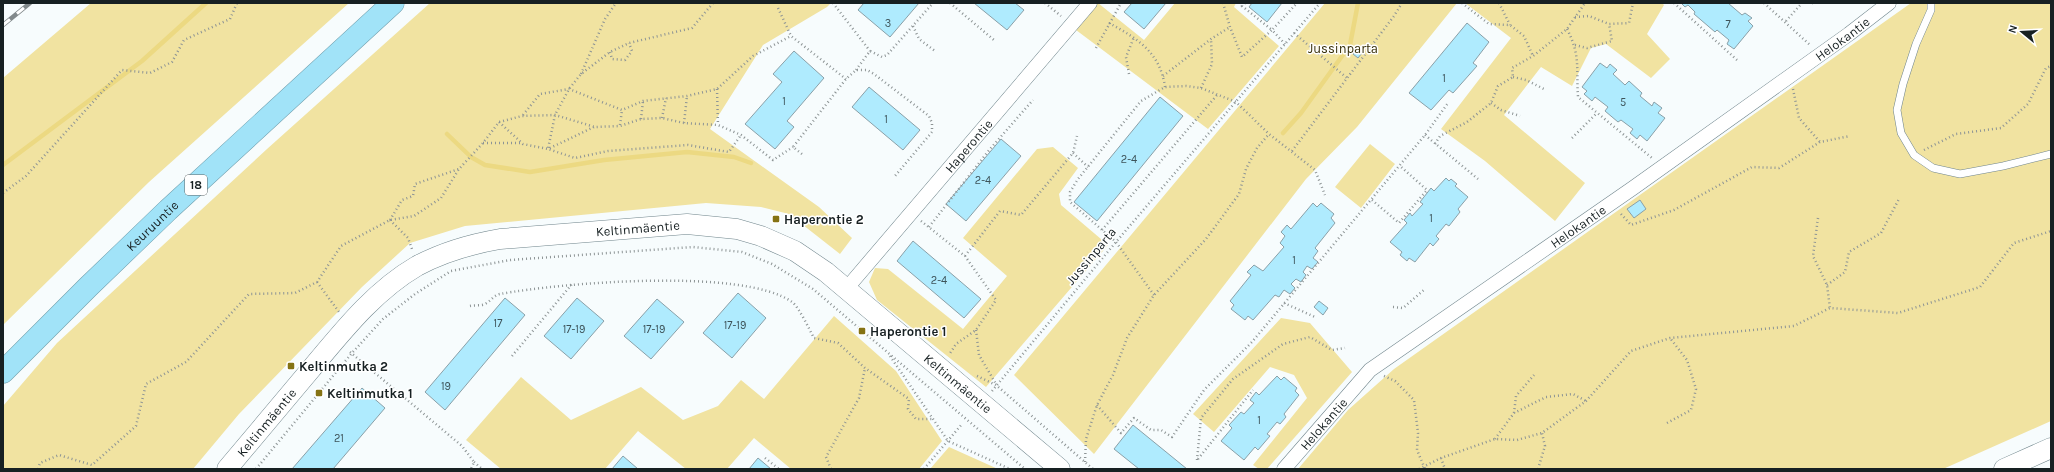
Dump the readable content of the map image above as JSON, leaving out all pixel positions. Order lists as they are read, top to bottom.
{
  "streets": {
    "highway": ["18", "Keuruuntie"],
    "main road": ["Keltinmäentie"],
    "street": ["Helokantie", "Haperontie"],
    "path": ["Jussinparta"]
  },
  "crossings": [
    ["Haperontie", "Keltinmäentie"]
  ],
  "parks": ["Jussinparta"],
  "places": {
    "transit": [
      "Haperontie 2",
      "Haperontie 1",
      "Keltinmutka 2",
      "Keltinmutka 1"
    ]
  },
  "house_numbers": [
    "3",
    "7",
    "1",
    "1",
    "5",
    "1",
    "2-4",
    "2-4",
    "1",
    "1",
    "2-4",
    "17",
    "17-19",
    "17-19",
    "17-19",
    "19",
    "1",
    "21"
  ],
  "north": "left"
}
